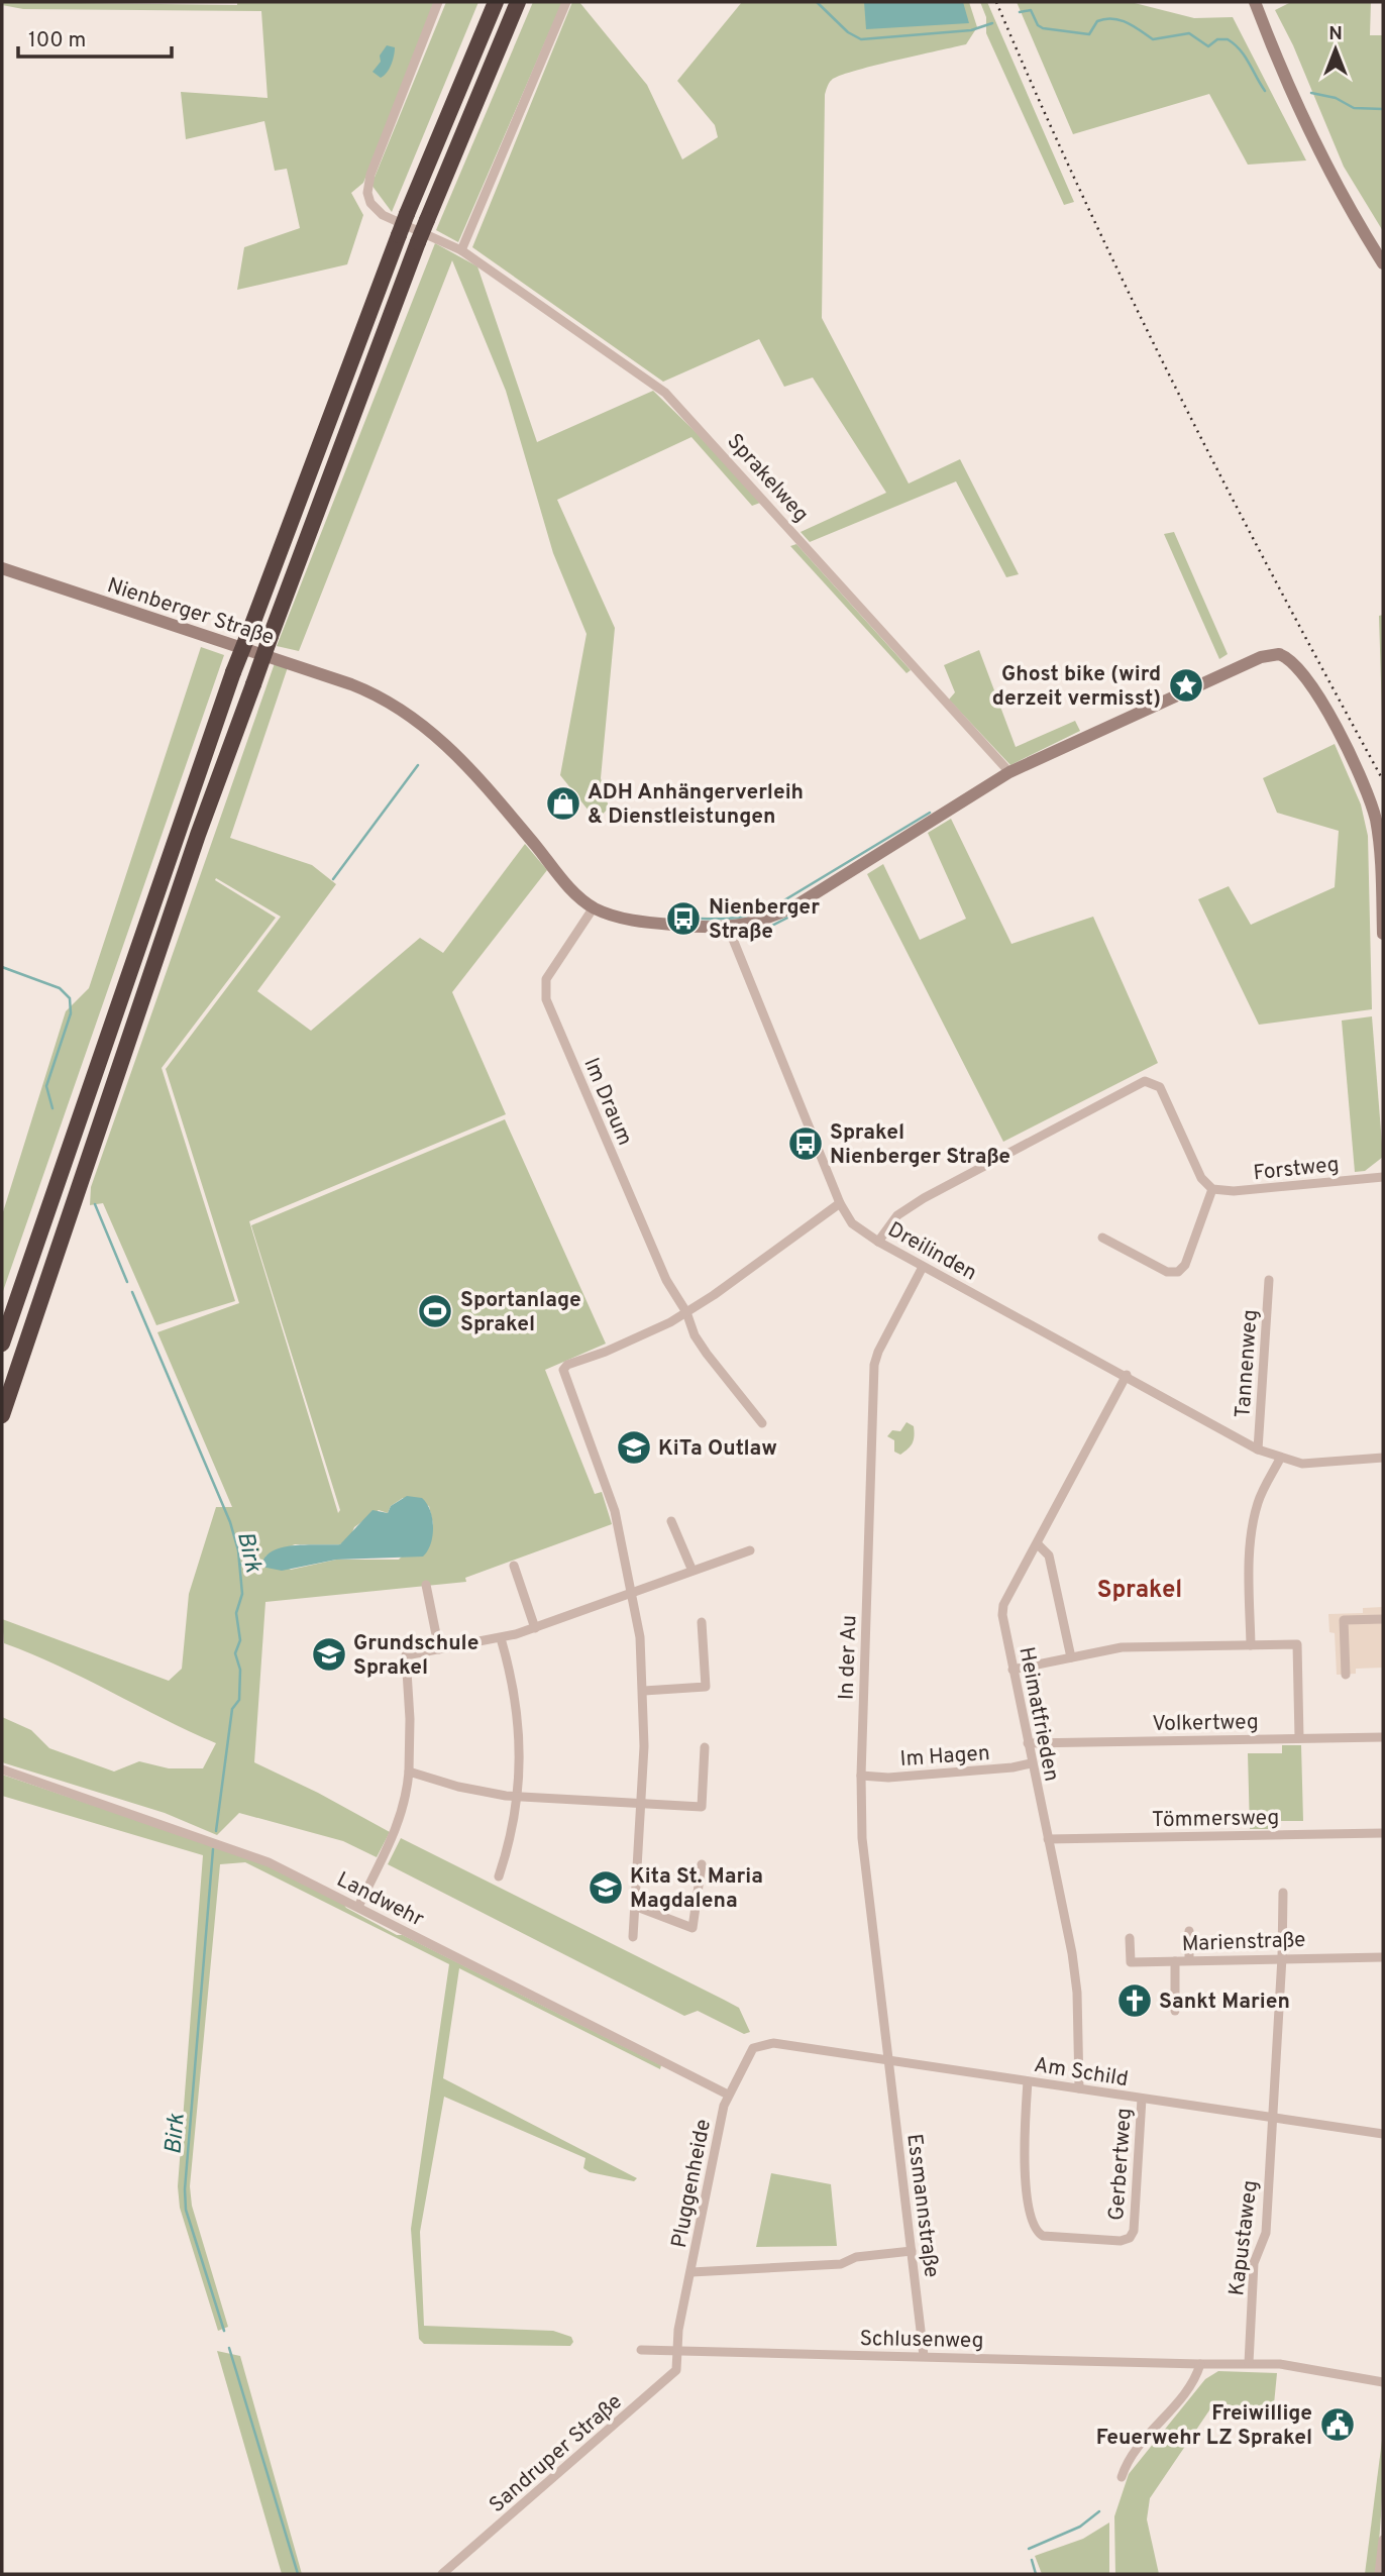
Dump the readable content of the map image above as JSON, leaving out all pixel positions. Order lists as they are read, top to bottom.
{
  "streets": {
    "street": [
      "Sprakelweg",
      "Nienberger Straße",
      "Im Draum",
      "Forstweg",
      "Dreilinden",
      "Tannenweg",
      "In der Au",
      "Heimatfrieden",
      "Volkertweg",
      "Im Hagen",
      "Tömmersweg",
      "Landwehr",
      "Marienstraße",
      "Am Schild",
      "Gerbertweg",
      "Pluggenheide",
      "Essmannstraße",
      "Kapustaweg",
      "Schlusenweg",
      "Sandruper Straße"
    ]
  },
  "crossings": [
    ["Sprakelweg", "Nienberger Straße"],
    ["Nienberger Straße", "Im Draum"],
    ["Nienberger Straße", "Dreilinden"],
    ["Dreilinden", "Tannenweg"],
    ["Dreilinden", "In der Au"],
    ["Dreilinden", "Heimatfrieden"],
    ["In der Au", "Im Hagen"],
    ["In der Au", "Am Schild"],
    ["In der Au", "Essmannstraße"],
    ["Heimatfrieden", "Volkertweg"],
    ["Heimatfrieden", "Im Hagen"],
    ["Heimatfrieden", "Tömmersweg"],
    ["Heimatfrieden", "Am Schild"],
    ["Landwehr", "Pluggenheide"],
    ["Marienstraße", "Kapustaweg"],
    ["Am Schild", "Gerbertweg"],
    ["Am Schild", "Pluggenheide"],
    ["Am Schild", "Essmannstraße"],
    ["Am Schild", "Kapustaweg"],
    ["Pluggenheide", "Schlusenweg"],
    ["Pluggenheide", "Sandruper Straße"],
    ["Essmannstraße", "Schlusenweg"],
    ["Kapustaweg", "Schlusenweg"],
    ["Schlusenweg", "Sandruper Straße"]
  ],
  "districts": ["Sprakel"],
  "water": ["Birk"],
  "places": {
    "place": ["Ghost bike (wird derzeit vermisst)"],
    "shop": ["ADH Anhängerverleih & Dienstleistungen"],
    "bus stop": ["Nienberger Straße", "Sprakel Nienberger Straße"],
    "sports": ["Sportanlage Sprakel"],
    "school or university": ["KiTa Outlaw", "Grundschule Sprakel", "Kita St. Maria Magdalena"],
    "church": ["Sankt Marien"],
    "public building": ["Freiwillige Feuerwehr LZ Sprakel"]
  },
  "scale_bar": "100 m",
  "north": "top"
}
